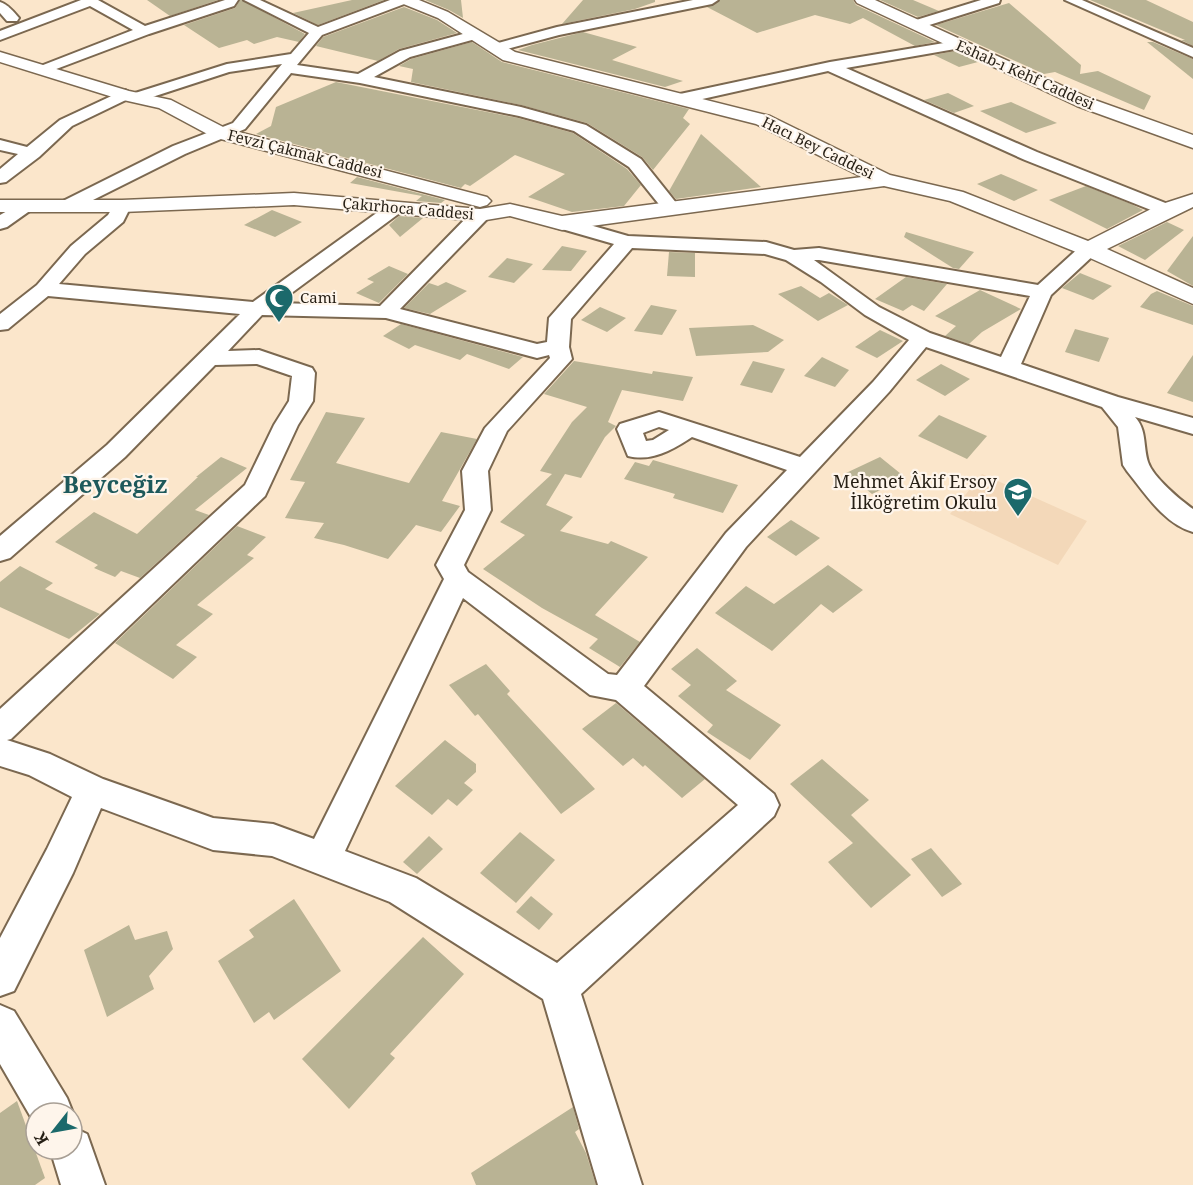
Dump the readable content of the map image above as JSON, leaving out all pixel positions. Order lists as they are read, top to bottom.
{
  "streets": {
    "street": [
      "Eshab-ı Kehf Caddesi",
      "Hacı Bey Caddesi",
      "Fevzi Çakmak Caddesi",
      "Çakırhoca Caddesi"
    ]
  },
  "crossings": [
    ["Hacı Bey Caddesi", "Çakırhoca Caddesi"],
    ["Fevzi Çakmak Caddesi", "Çakırhoca Caddesi"]
  ],
  "districts": ["Beyceğiz"],
  "places": {
    "mosque": ["Cami"],
    "school or university": ["Mehmet Âkif Ersoy İlköğretim Okulu"]
  },
  "north": "bottom left"
}
